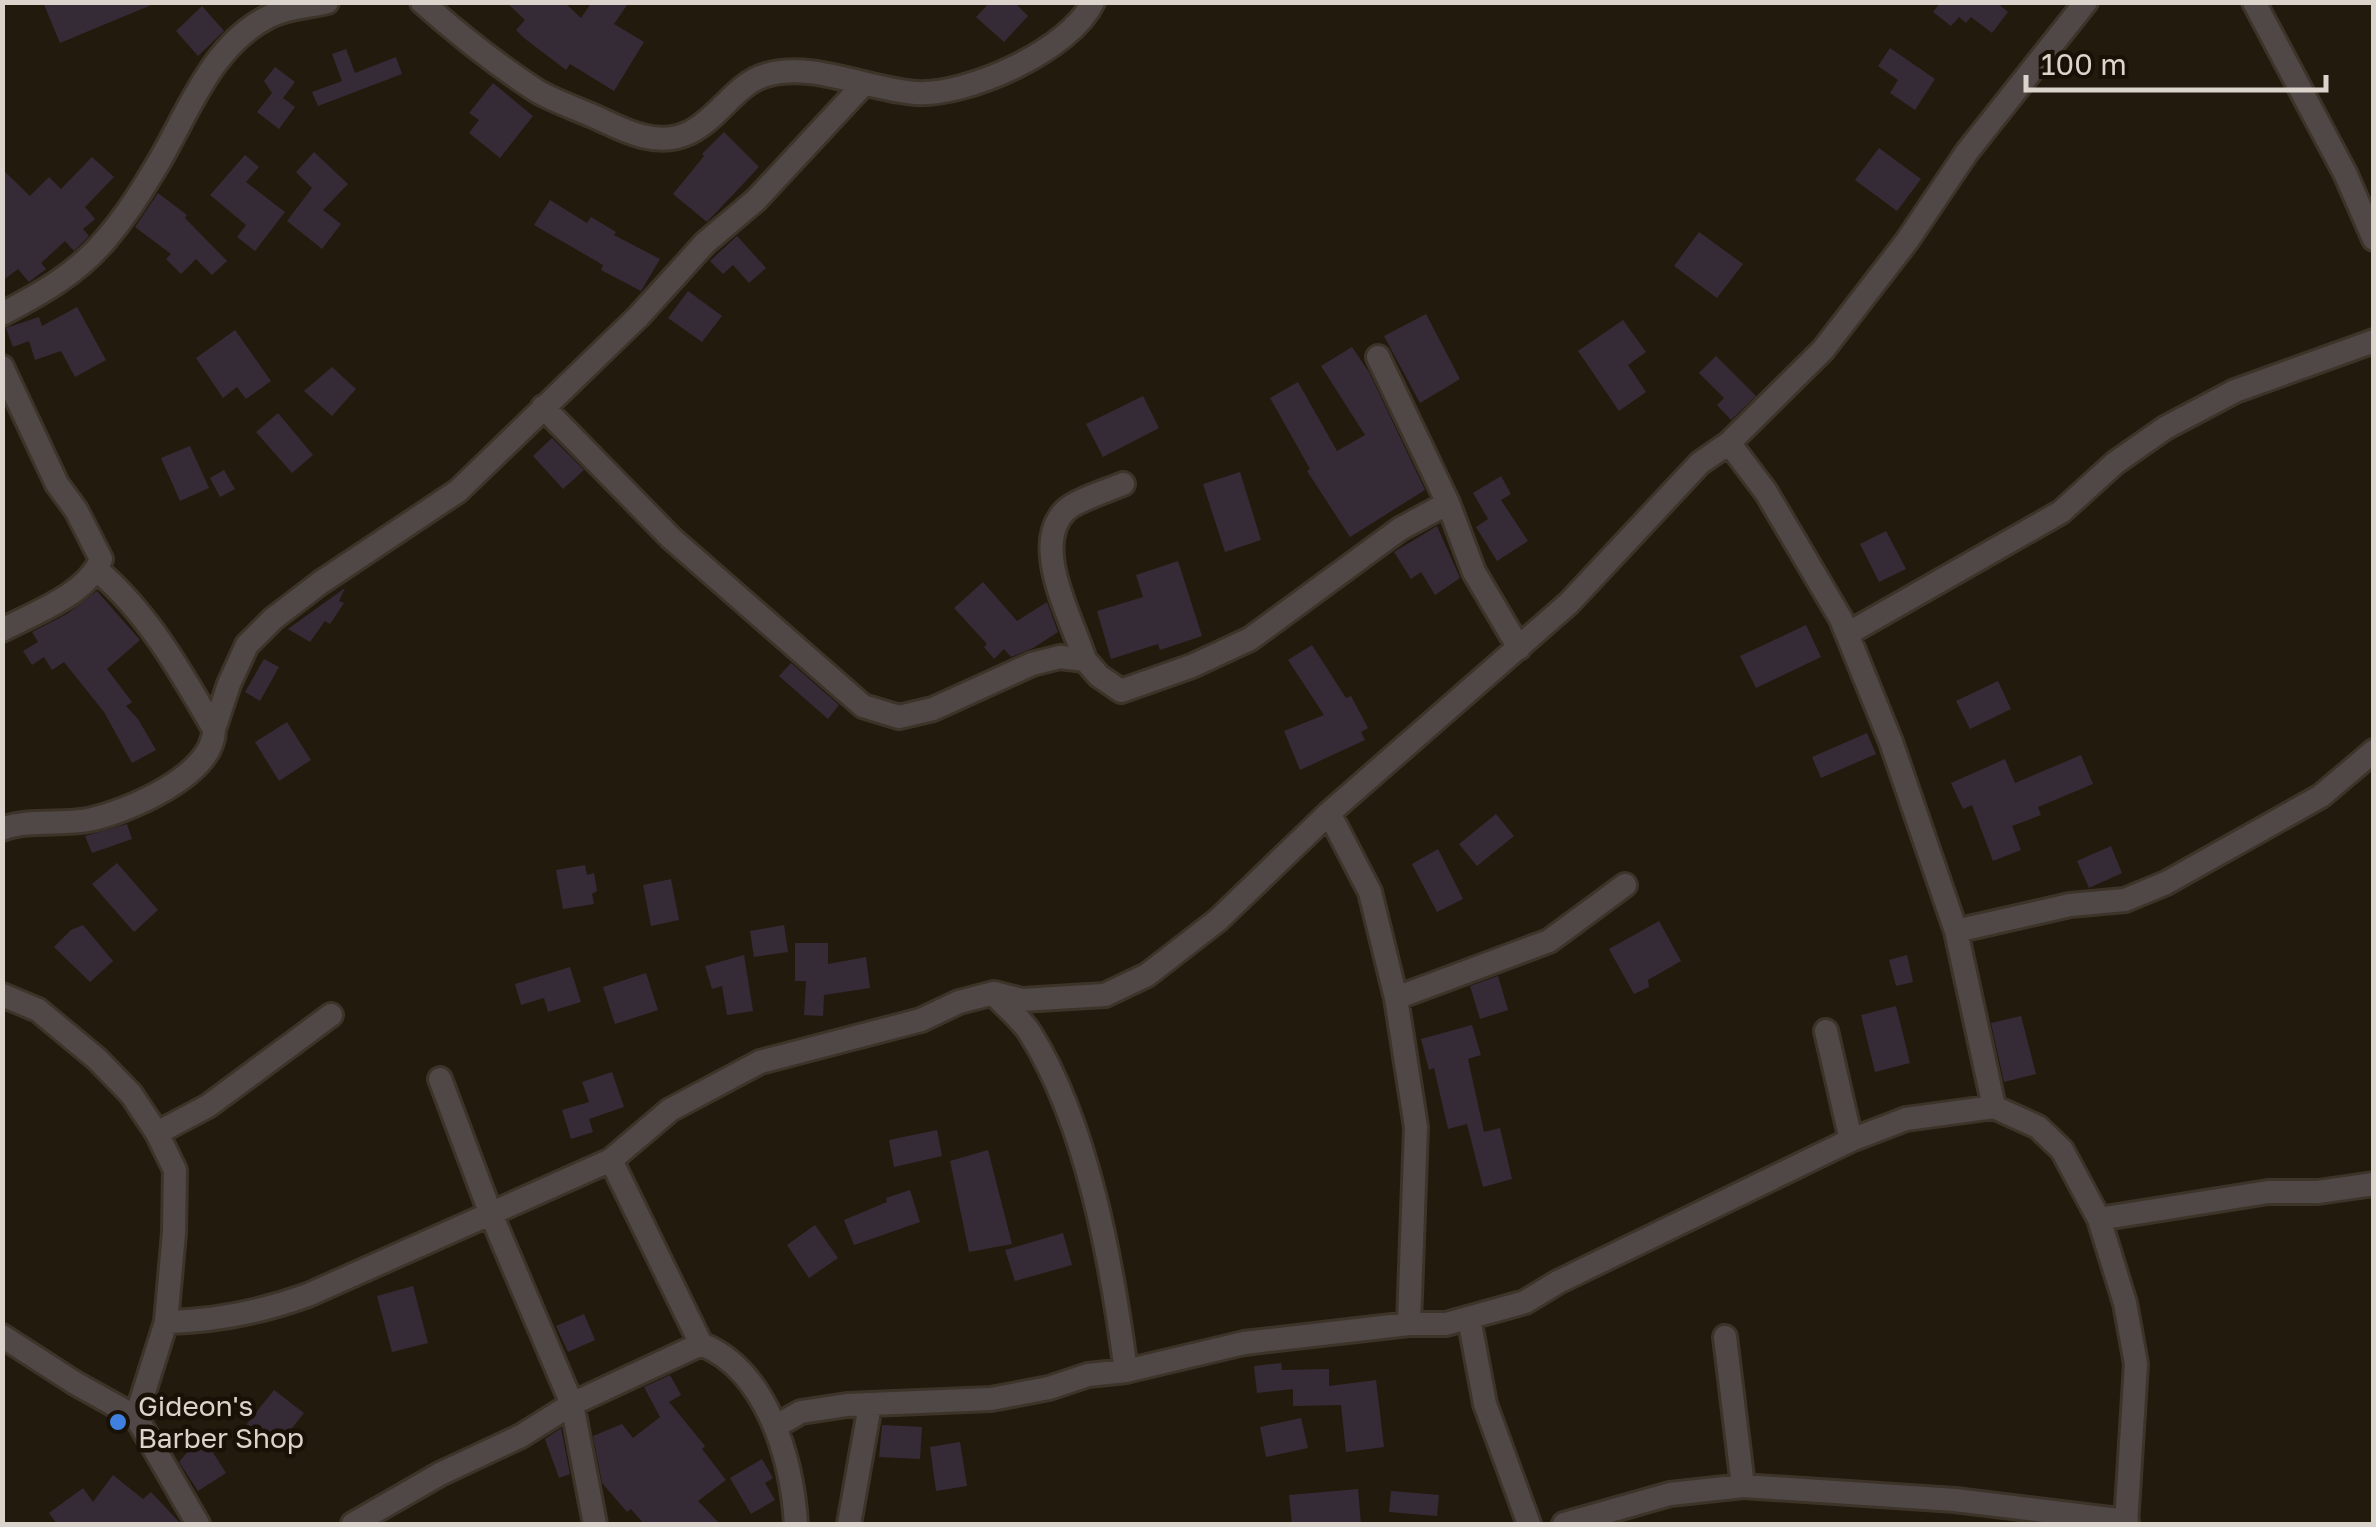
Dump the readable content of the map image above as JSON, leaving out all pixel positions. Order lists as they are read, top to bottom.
{
  "places": ["Gideon's Barber Shop"],
  "scale_bar": "100 m"
}
